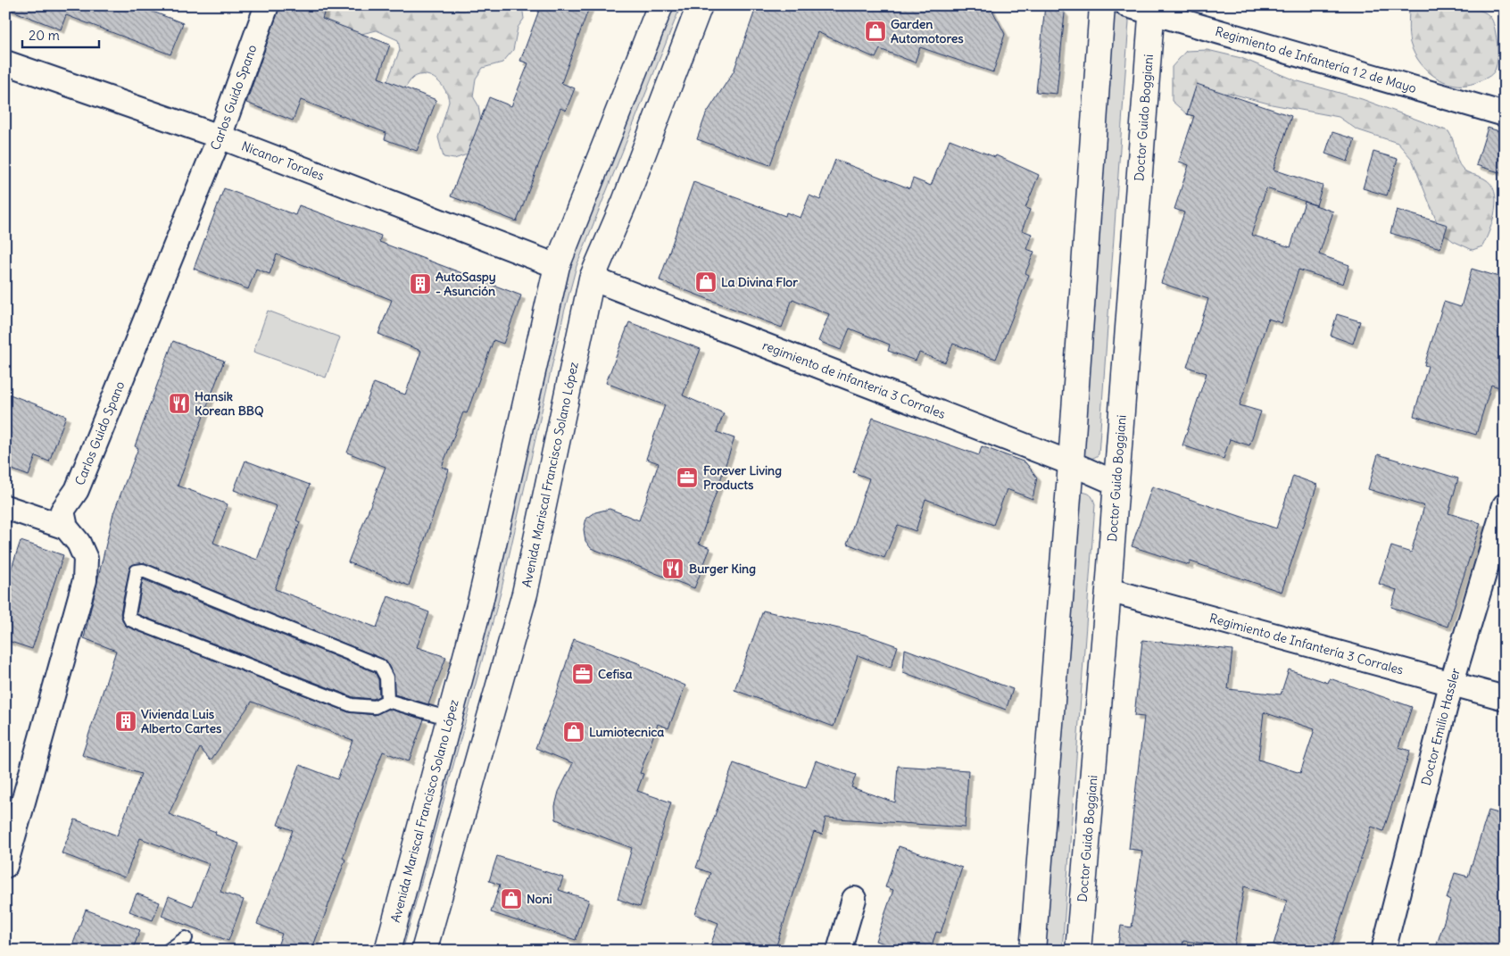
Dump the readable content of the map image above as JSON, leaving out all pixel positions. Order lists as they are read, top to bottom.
{
  "streets": {
    "main road": ["Doctor Guido Boggiani", "Avenida Mariscal Francisco Solano López"],
    "street": [
      "Regimiento de Infantería 1 2 de Mayo",
      "Carlos Guido Spano",
      "Nicanor Torales",
      "regimiento de infanteria 3 Corrales",
      "Regimiento de Infantería 3 Corrales",
      "Doctor Emilio Hassler"
    ]
  },
  "crossings": [
    ["Regimiento de Infantería 1 2 de Mayo", "Doctor Guido Boggiani"],
    ["Carlos Guido Spano", "Nicanor Torales"],
    ["Doctor Guido Boggiani", "regimiento de infanteria 3 Corrales"],
    ["Doctor Guido Boggiani", "Regimiento de Infantería 3 Corrales"],
    ["Nicanor Torales", "Avenida Mariscal Francisco Solano López"],
    ["regimiento de infanteria 3 Corrales", "Avenida Mariscal Francisco Solano López"],
    ["Regimiento de Infantería 3 Corrales", "Doctor Emilio Hassler"]
  ],
  "places": {
    "shop": [
      "Garden Automotores",
      "La Divina Flor",
      "Lumiotecnica",
      "Noni"
    ],
    "building": ["AutoSaspy - Asunción", "Vivienda Luis Alberto Cartes"],
    "restaurant": ["Hansik Korean BBQ", "Burger King"],
    "office": ["Forever Living Products", "Cefisa"]
  },
  "scale_bar": "20 m"
}
